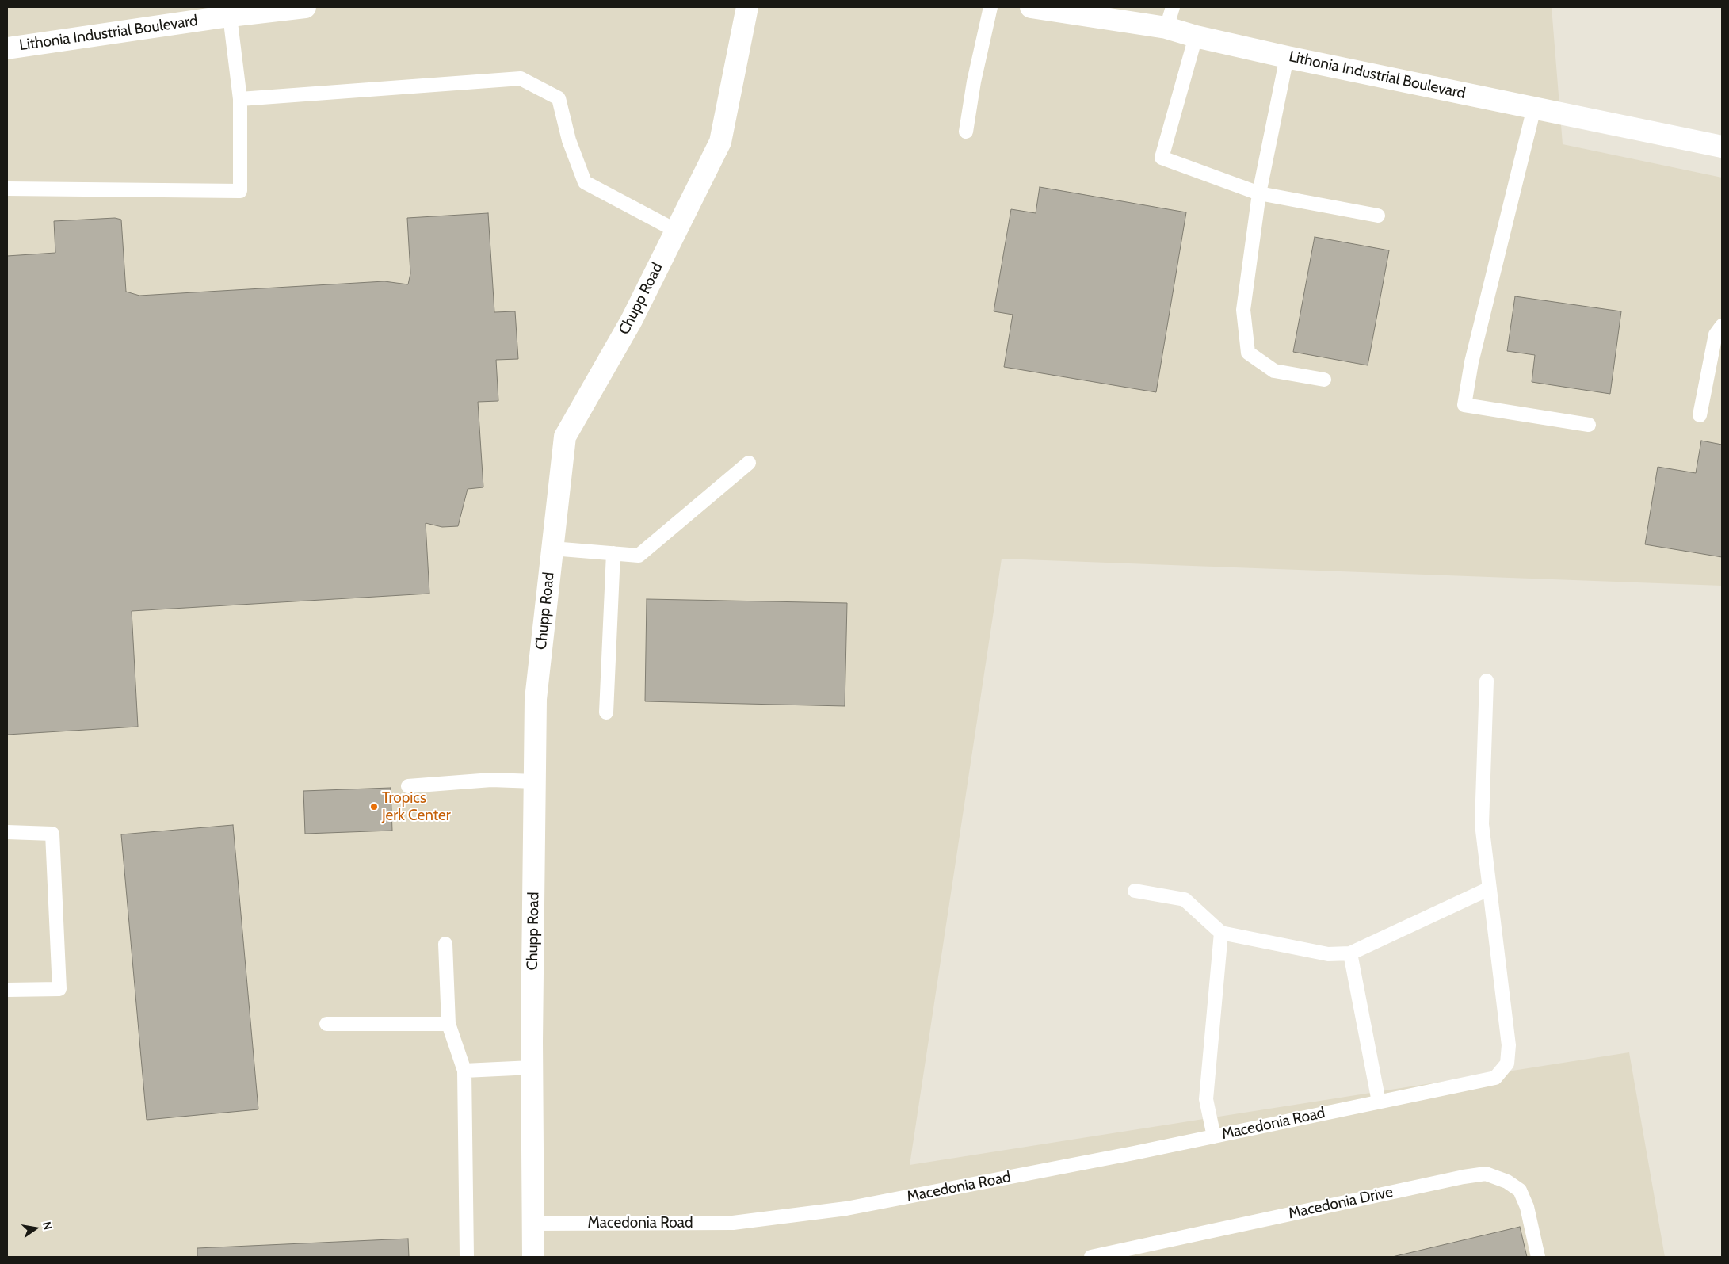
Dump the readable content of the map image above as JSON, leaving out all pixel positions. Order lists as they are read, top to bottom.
{
  "streets": {
    "street": ["Lithonia Industrial Boulevard", "Chupp Road"],
    "lane": ["Macedonia Road", "Macedonia Drive"]
  },
  "crossings": [
    ["Chupp Road", "Macedonia Road"]
  ],
  "places": ["Tropics Jerk Center"],
  "north": "right"
}
